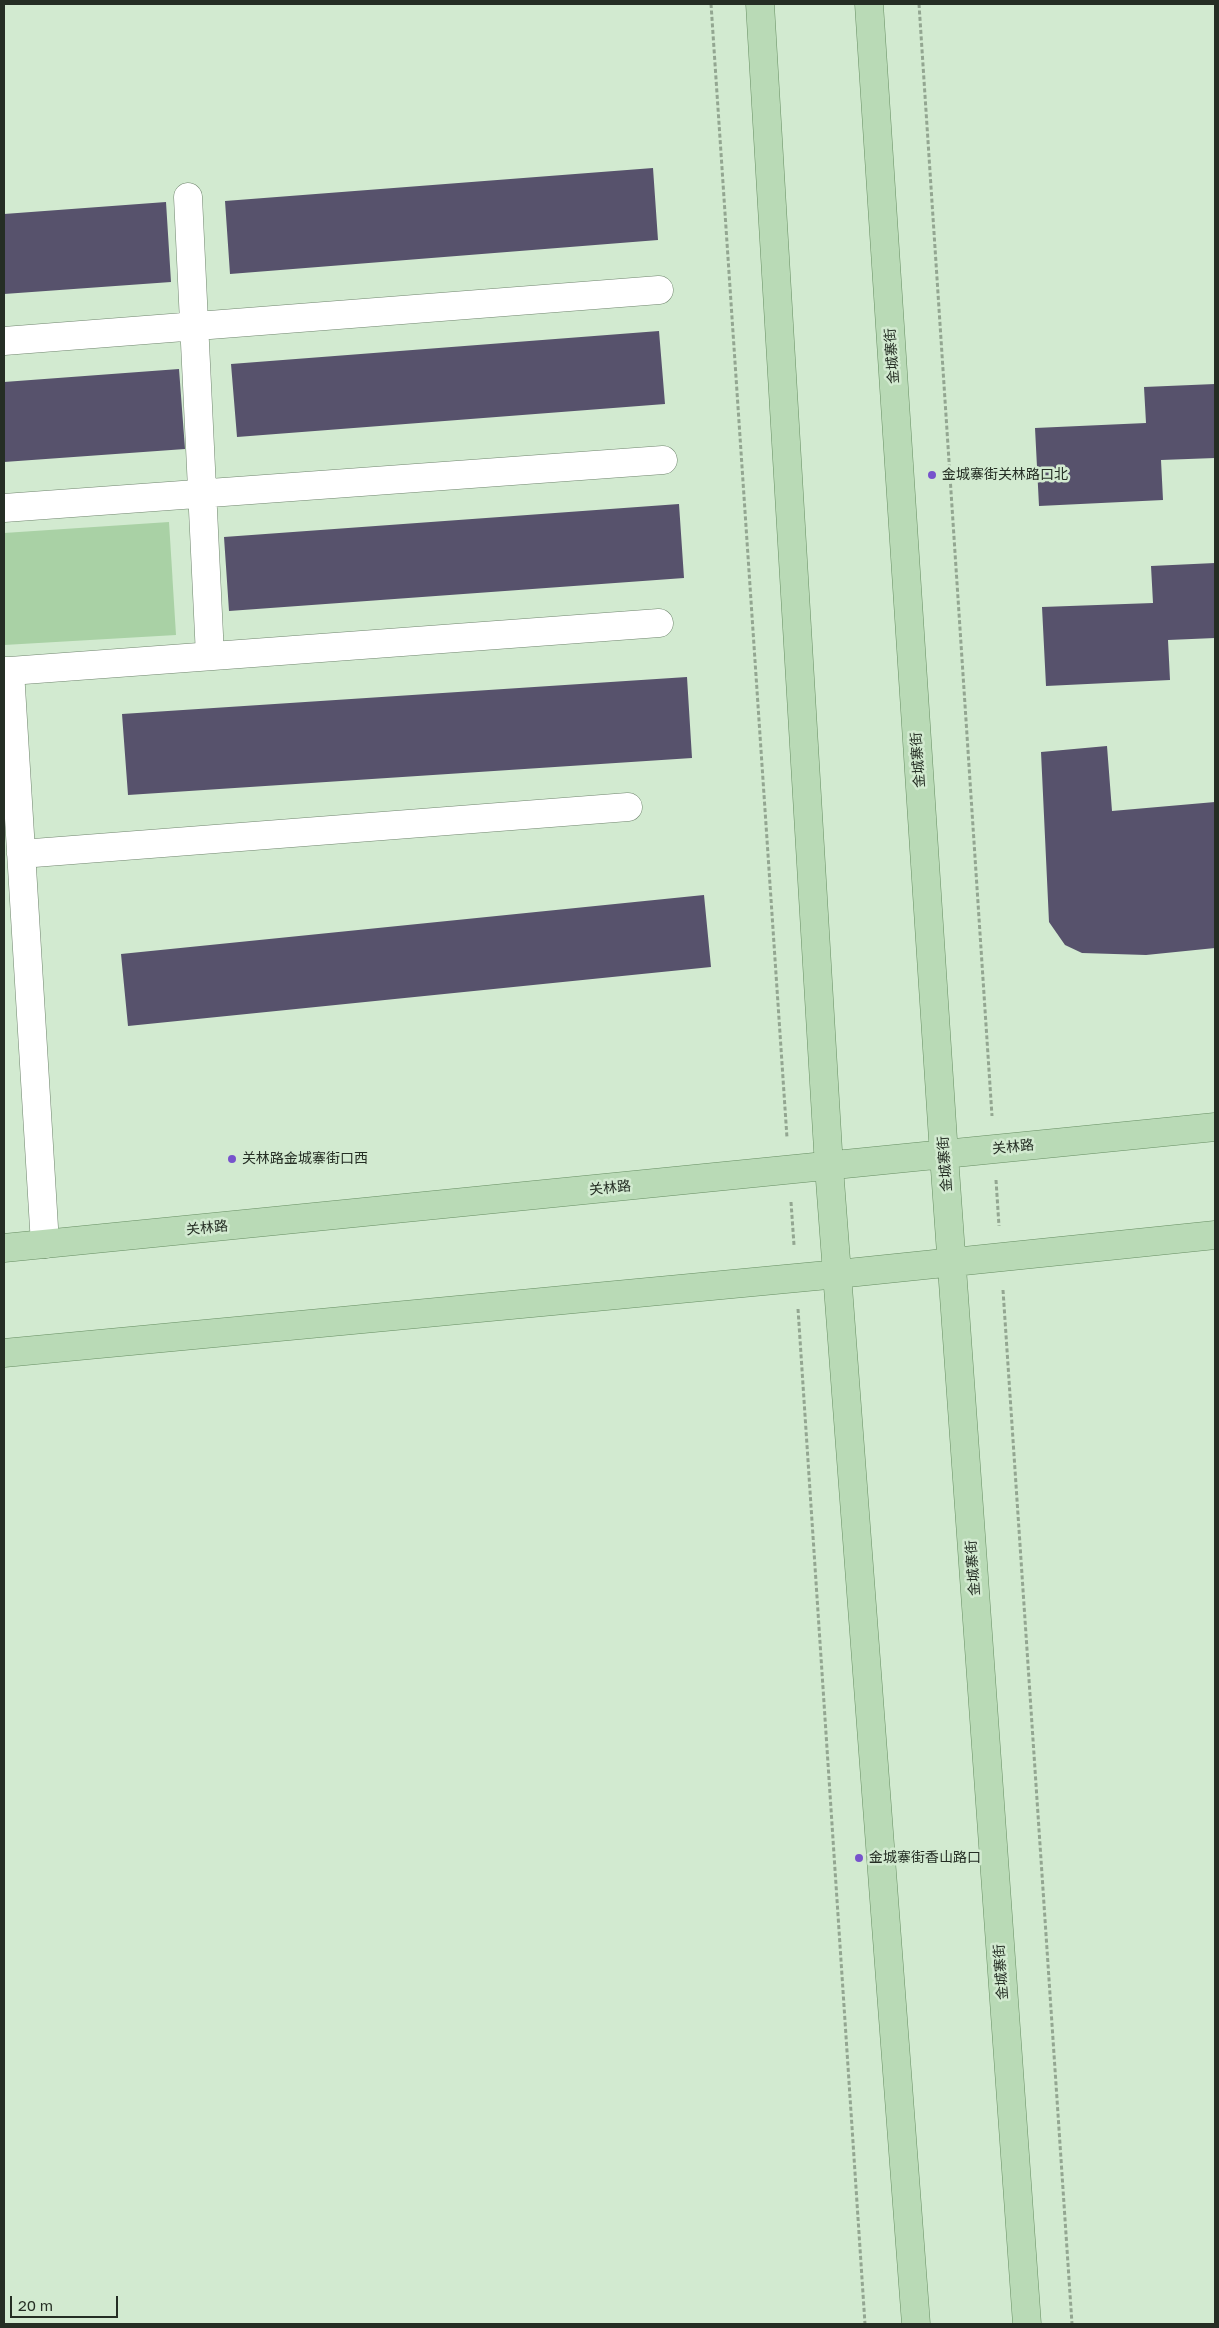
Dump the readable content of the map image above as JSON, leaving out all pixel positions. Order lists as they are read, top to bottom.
{
  "streets": {
    "main road": ["金城寨街", "关林路"]
  },
  "crossings": [
    ["金城寨街", "关林路"]
  ],
  "places": ["金城寨街关林路口北", "关林路金城寨街口西", "金城寨街香山路口"],
  "scale_bar": "20 m"
}
